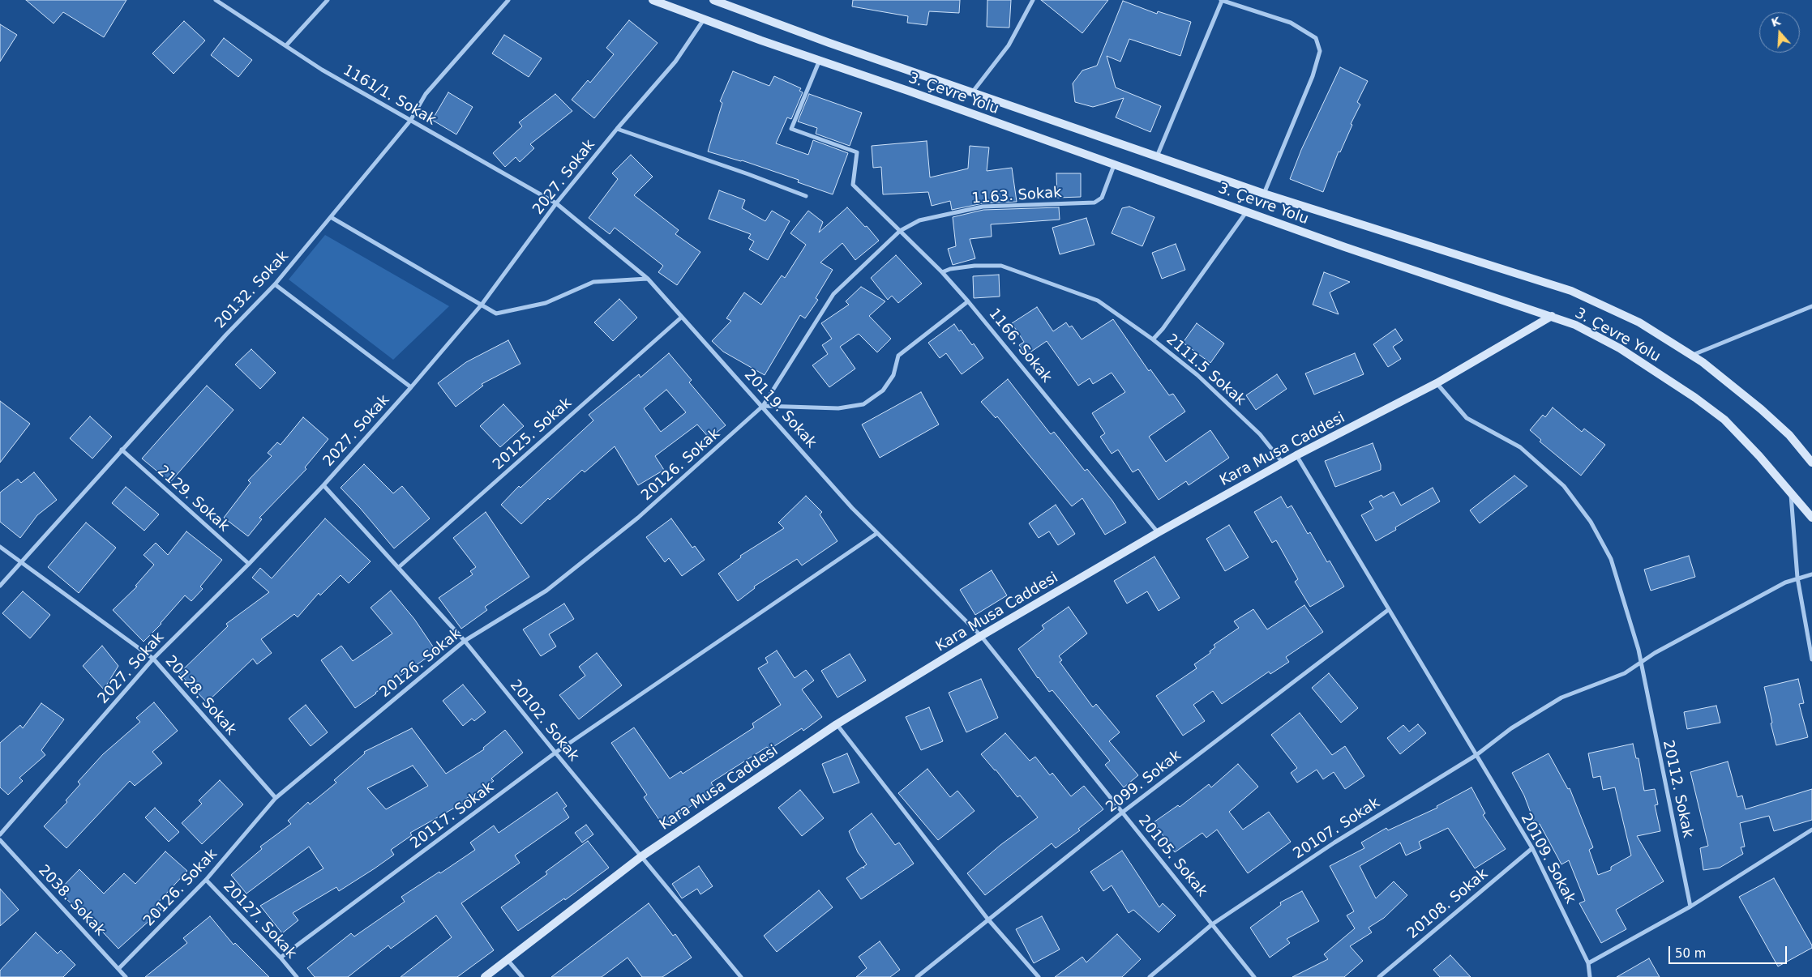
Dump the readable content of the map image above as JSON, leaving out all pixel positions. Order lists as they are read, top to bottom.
{
  "streets": {
    "main road": ["3. Çevre Yolu", "Kara Musa Caddesi"],
    "street": [
      "1161/1. Sokak",
      "2027. Sokak",
      "1163. Sokak",
      "20132. Sokak",
      "1166. Sokak",
      "2111.5 Sokak",
      "20119. Sokak",
      "20125. Sokak",
      "20126. Sokak",
      "2129. Sokak",
      "20128. Sokak",
      "20102. Sokak",
      "2099. Sokak",
      "20112. Sokak",
      "20117. Sokak",
      "20107. Sokak",
      "20105. Sokak",
      "20109. Sokak",
      "2038. Sokak",
      "20108. Sokak",
      "20127. Sokak"
    ]
  },
  "crossings": [
    ["3. Çevre Yolu", "2027. Sokak"],
    ["3. Çevre Yolu", "1163. Sokak"],
    ["3. Çevre Yolu", "1166. Sokak"],
    ["3. Çevre Yolu", "2111.5 Sokak"],
    ["3. Çevre Yolu", "Kara Musa Caddesi"],
    ["1161/1. Sokak", "2027. Sokak"],
    ["1161/1. Sokak", "20132. Sokak"],
    ["1161/1. Sokak", "20119. Sokak"],
    ["2027. Sokak", "20119. Sokak"],
    ["2027. Sokak", "2129. Sokak"],
    ["2027. Sokak", "20128. Sokak"],
    ["2027. Sokak", "20102. Sokak"],
    ["1163. Sokak", "1166. Sokak"],
    ["1163. Sokak", "20119. Sokak"],
    ["1163. Sokak", "20126. Sokak"],
    ["20132. Sokak", "2129. Sokak"],
    ["20132. Sokak", "20128. Sokak"],
    ["1166. Sokak", "Kara Musa Caddesi"],
    ["2111.5 Sokak", "Kara Musa Caddesi"],
    ["20119. Sokak", "20125. Sokak"],
    ["20119. Sokak", "Kara Musa Caddesi"],
    ["20119. Sokak", "20126. Sokak"],
    ["20119. Sokak", "20117. Sokak"],
    ["20119. Sokak", "20105. Sokak"],
    ["20125. Sokak", "20102. Sokak"],
    ["Kara Musa Caddesi", "20102. Sokak"],
    ["Kara Musa Caddesi", "20112. Sokak"],
    ["Kara Musa Caddesi", "20105. Sokak"],
    ["Kara Musa Caddesi", "20109. Sokak"],
    ["20126. Sokak", "20128. Sokak"],
    ["20126. Sokak", "20102. Sokak"],
    ["20126. Sokak", "2038. Sokak"],
    ["20126. Sokak", "20127. Sokak"],
    ["20102. Sokak", "20117. Sokak"],
    ["2099. Sokak", "20105. Sokak"],
    ["2099. Sokak", "20109. Sokak"],
    ["20112. Sokak", "20107. Sokak"],
    ["20117. Sokak", "20127. Sokak"],
    ["20107. Sokak", "20105. Sokak"],
    ["20107. Sokak", "20109. Sokak"],
    ["20109. Sokak", "20108. Sokak"]
  ],
  "scale_bar": "50 m",
  "north": "top"
}
